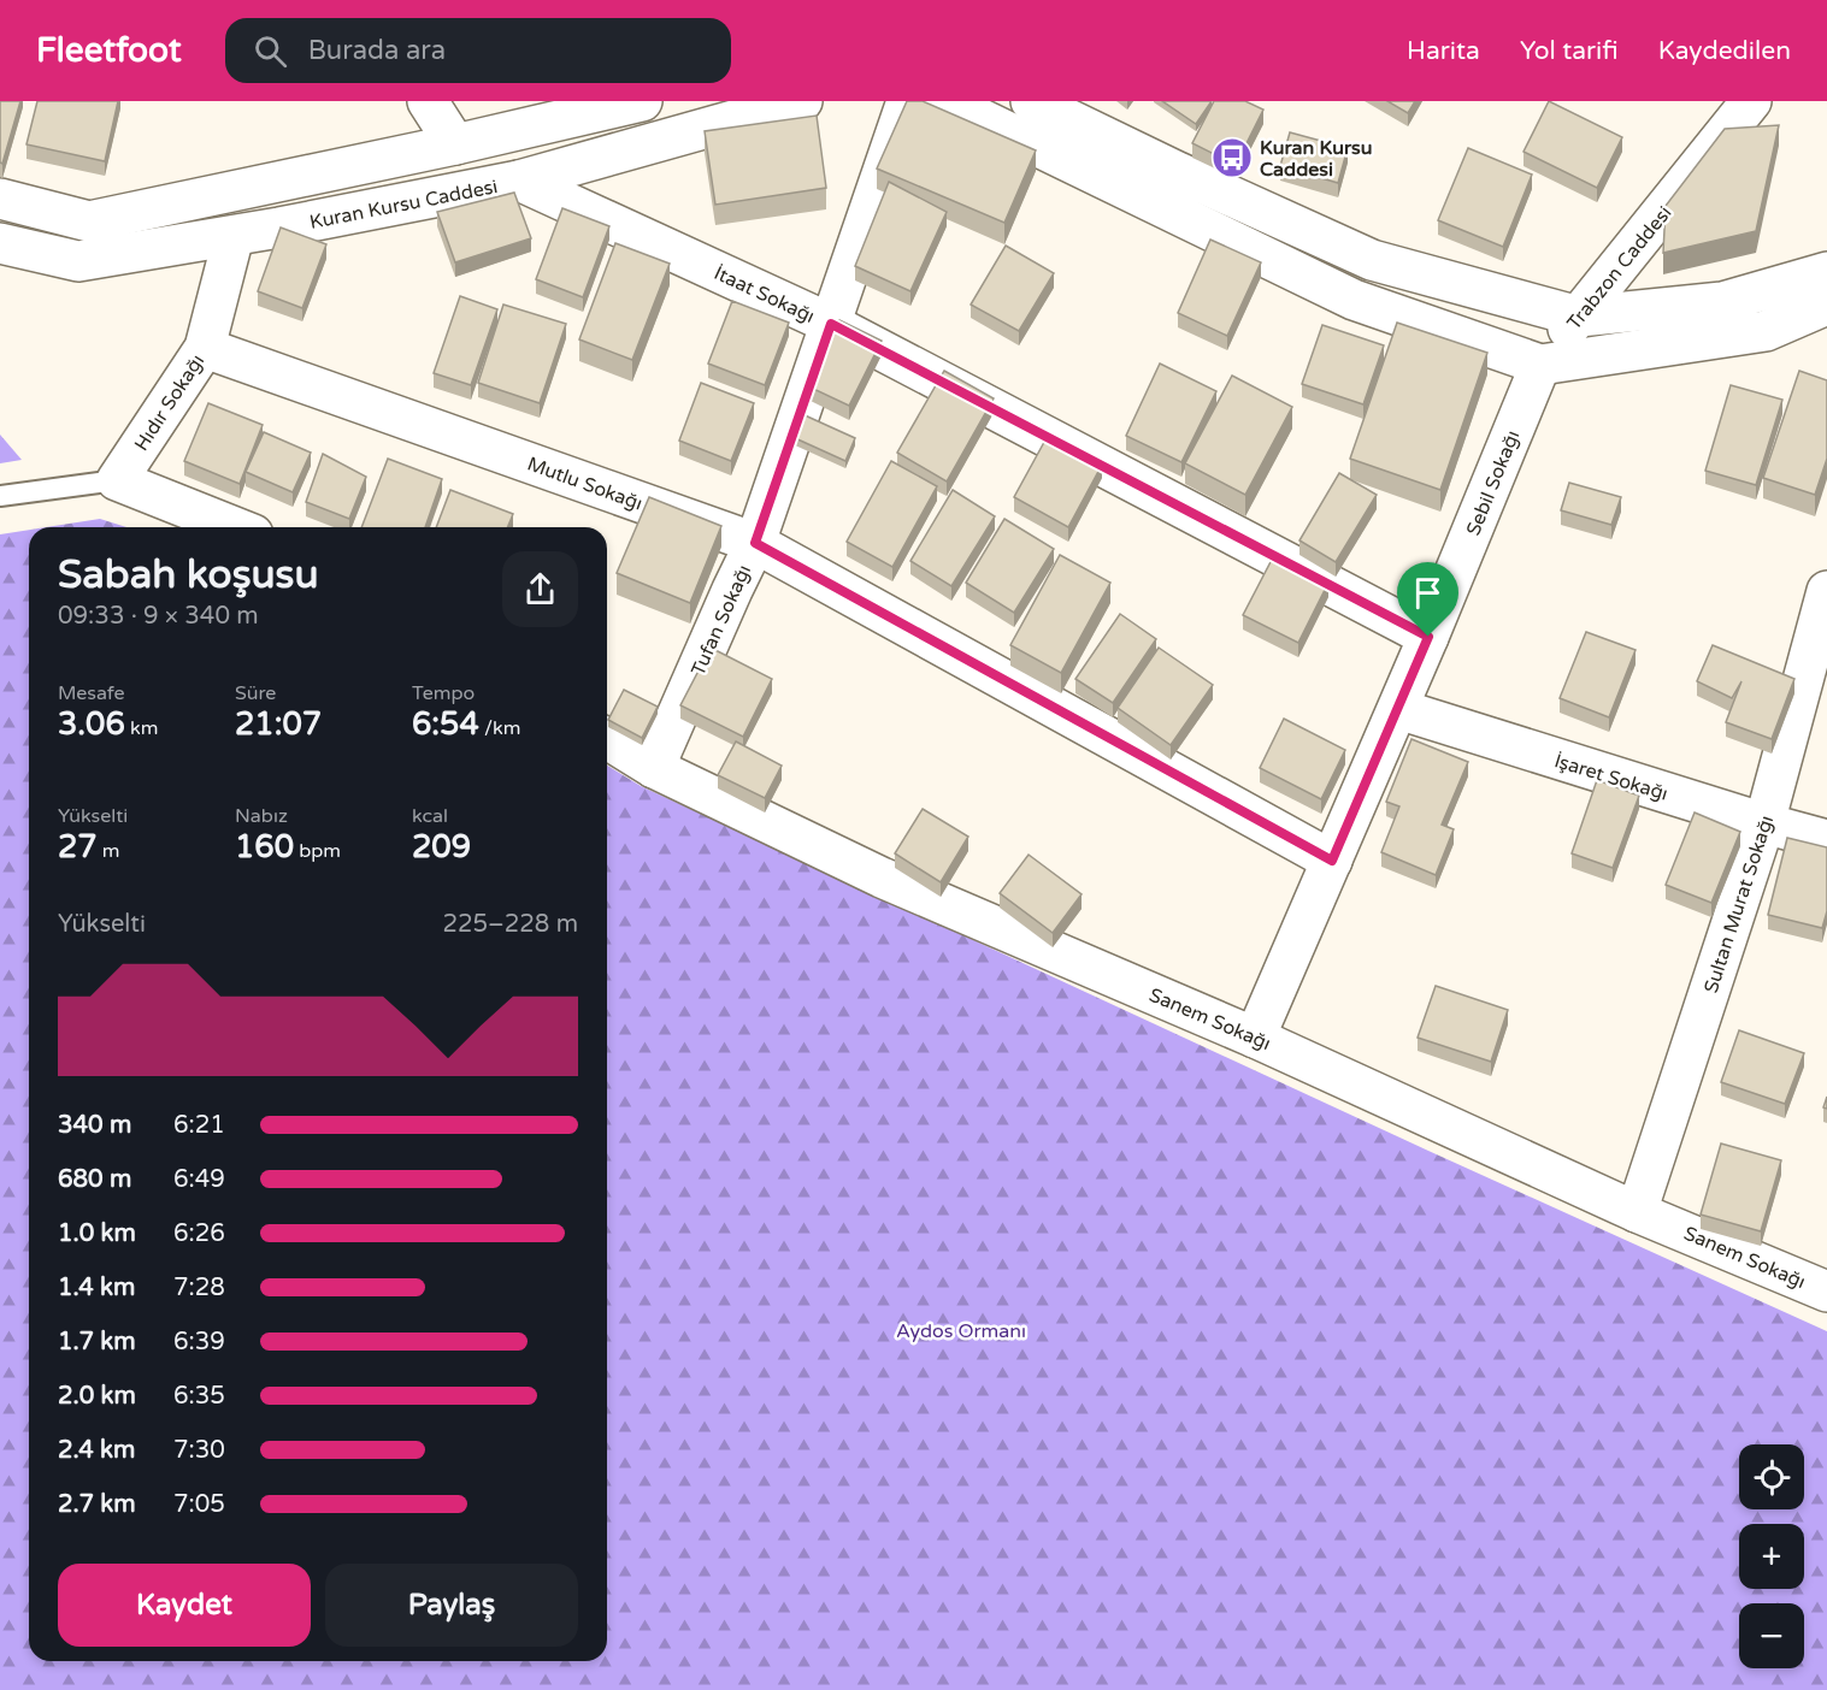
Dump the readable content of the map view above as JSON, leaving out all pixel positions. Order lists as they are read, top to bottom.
{
  "streets": {
    "street": [
      "Kuran Kursu Caddesi",
      "Trabzon Caddesi",
      "İtaat Sokağı",
      "Hıdır Sokağı",
      "Mutlu Sokağı",
      "Sebil Sokağı",
      "Tufan Sokağı",
      "İşaret Sokağı",
      "Sultan Murat Sokağı",
      "Sanem Sokağı"
    ]
  },
  "crossings": [
    ["Kuran Kursu Caddesi", "İtaat Sokağı"],
    ["Kuran Kursu Caddesi", "Hıdır Sokağı"],
    ["Trabzon Caddesi", "Sebil Sokağı"],
    ["İtaat Sokağı", "Sebil Sokağı"],
    ["İtaat Sokağı", "Tufan Sokağı"],
    ["Hıdır Sokağı", "Mutlu Sokağı"],
    ["Mutlu Sokağı", "Sebil Sokağı"],
    ["Mutlu Sokağı", "Tufan Sokağı"],
    ["Sebil Sokağı", "İşaret Sokağı"],
    ["Sebil Sokağı", "Sanem Sokağı"],
    ["Tufan Sokağı", "Sanem Sokağı"],
    ["İşaret Sokağı", "Sultan Murat Sokağı"],
    ["Sultan Murat Sokağı", "Sanem Sokağı"]
  ],
  "parks": ["Aydos Ormanı"],
  "places": {
    "bus stop": ["Kuran Kursu Caddesi"]
  },
  "page": {
    "header": "Fleetfoot",
    "search": "Burada ara",
    "nav": ["Harita", "Yol tarifi", "Kaydedilen"],
    "heading": ["Sabah koşusu", "09:33 · 9 × 340 m"],
    "stats": [
      ["Mesafe", "3.06 km"],
      ["Süre", "21:07"],
      ["Tempo", "6:54 /km"],
      ["Yükselti", "27 m"],
      ["Nabız", "160 bpm"],
      ["kcal", "209"]
    ],
    "chart": ["Yükselti", "225–228 m"],
    "list": [
      {
        "name": "340 m",
        "note": "6:21"
      },
      {
        "name": "680 m",
        "note": "6:49"
      },
      {
        "name": "1.0 km",
        "note": "6:26"
      },
      {
        "name": "1.4 km",
        "note": "7:28"
      },
      {
        "name": "1.7 km",
        "note": "6:39"
      },
      {
        "name": "2.0 km",
        "note": "6:35"
      },
      {
        "name": "2.4 km",
        "note": "7:30"
      },
      {
        "name": "2.7 km",
        "note": "7:05"
      }
    ],
    "map_buttons": ["+", "−"],
    "buttons": ["Kaydet", "Paylaş"]
  }
}
